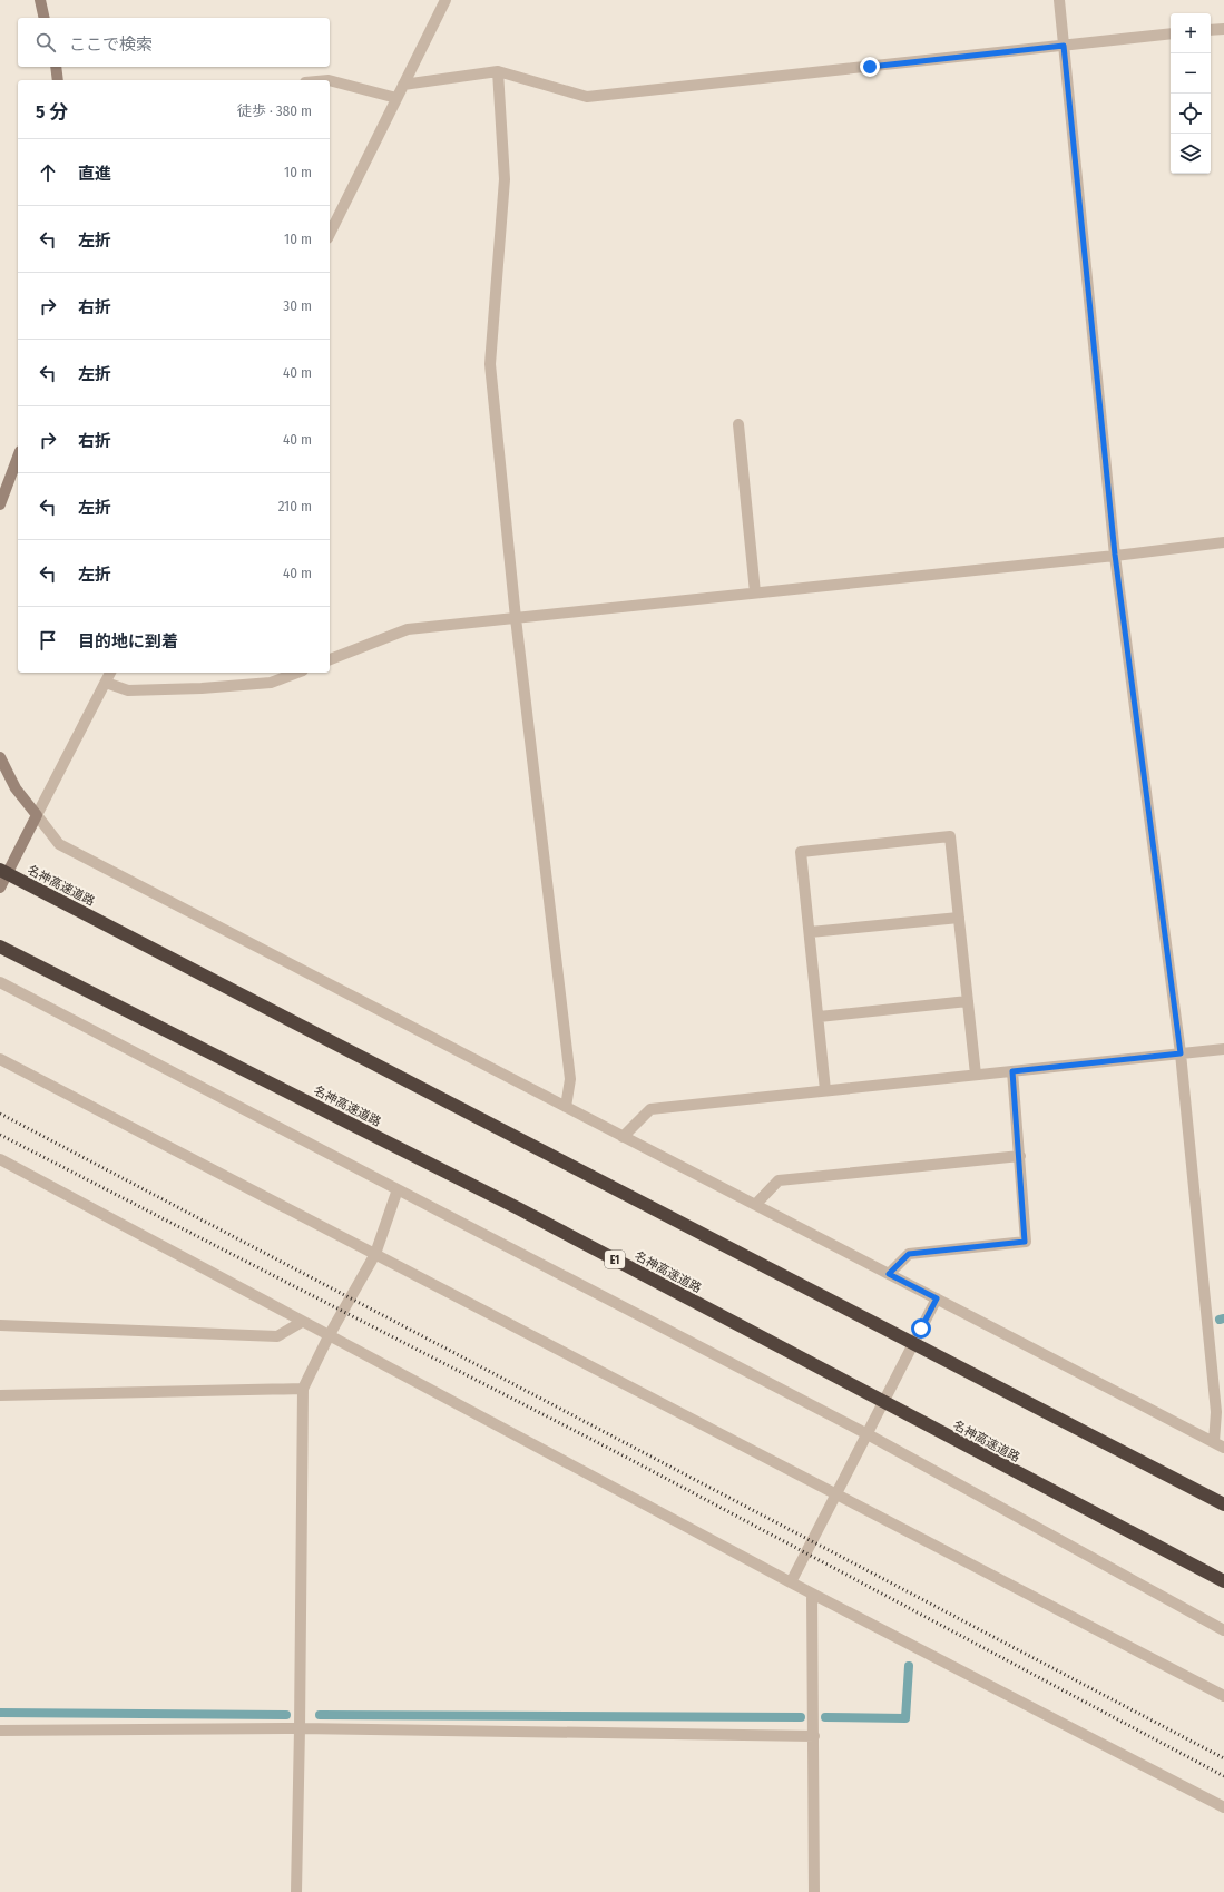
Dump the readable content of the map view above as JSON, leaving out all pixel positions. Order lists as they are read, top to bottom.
{
  "streets": {
    "highway": ["名神高速道路", "E1"]
  },
  "page": {
    "map_buttons": ["+", "−"],
    "search": "ここで検索",
    "heading": ["5 分", "徒歩 · 380 m"],
    "list": [
      ["直進", "10 m"],
      ["左折", "10 m"],
      ["右折", "30 m"],
      ["左折", "40 m"],
      ["右折", "40 m"],
      ["左折", "210 m"],
      ["左折", "40 m"],
      "目的地に到着"
    ]
  }
}
